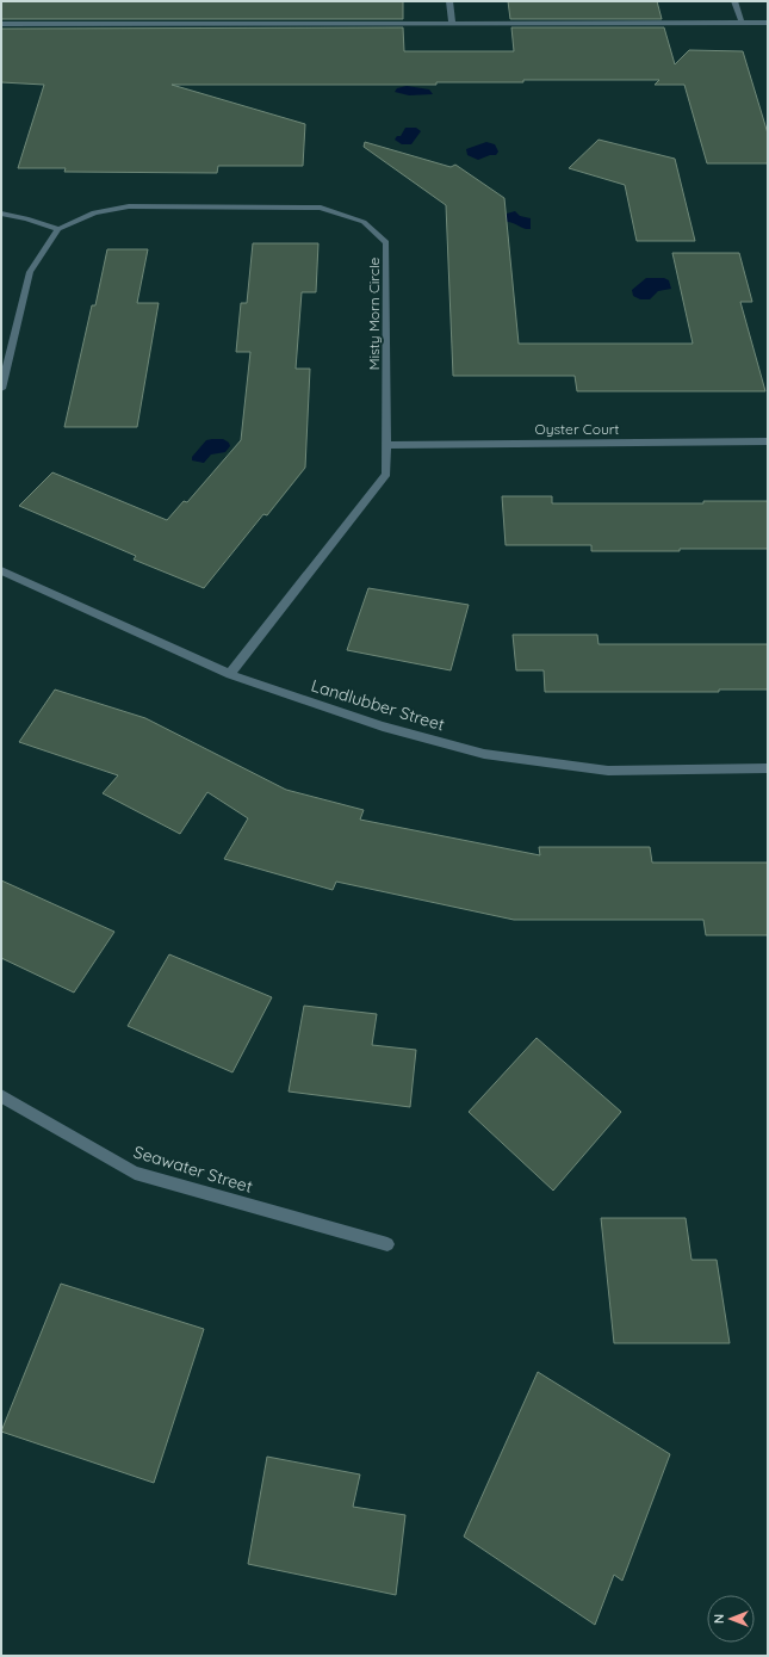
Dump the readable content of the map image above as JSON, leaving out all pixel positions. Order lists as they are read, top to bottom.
{
  "streets": {
    "street": [
      "Misty Morn Circle",
      "Oyster Court",
      "Landlubber Street",
      "Seawater Street"
    ]
  },
  "crossings": [
    ["Misty Morn Circle", "Oyster Court"],
    ["Misty Morn Circle", "Landlubber Street"]
  ],
  "north": "left"
}
